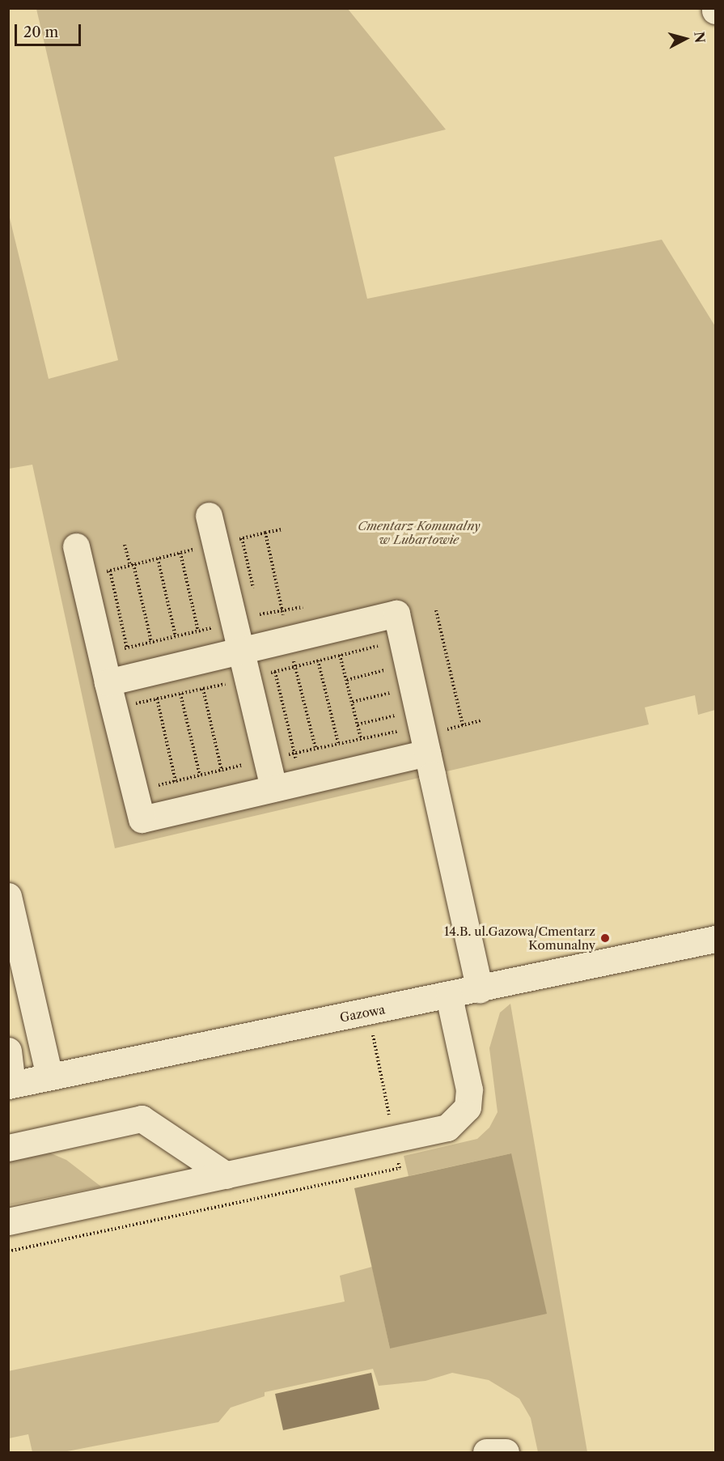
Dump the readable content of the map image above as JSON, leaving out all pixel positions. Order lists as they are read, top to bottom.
{
  "streets": {
    "street": ["Gazowa"]
  },
  "parks": ["Cmentarz Komunalny w Lubartowie"],
  "places": ["14.B. ul.Gazowa/Cmentarz Komunalny"],
  "scale_bar": "20 m",
  "north": "right"
}
